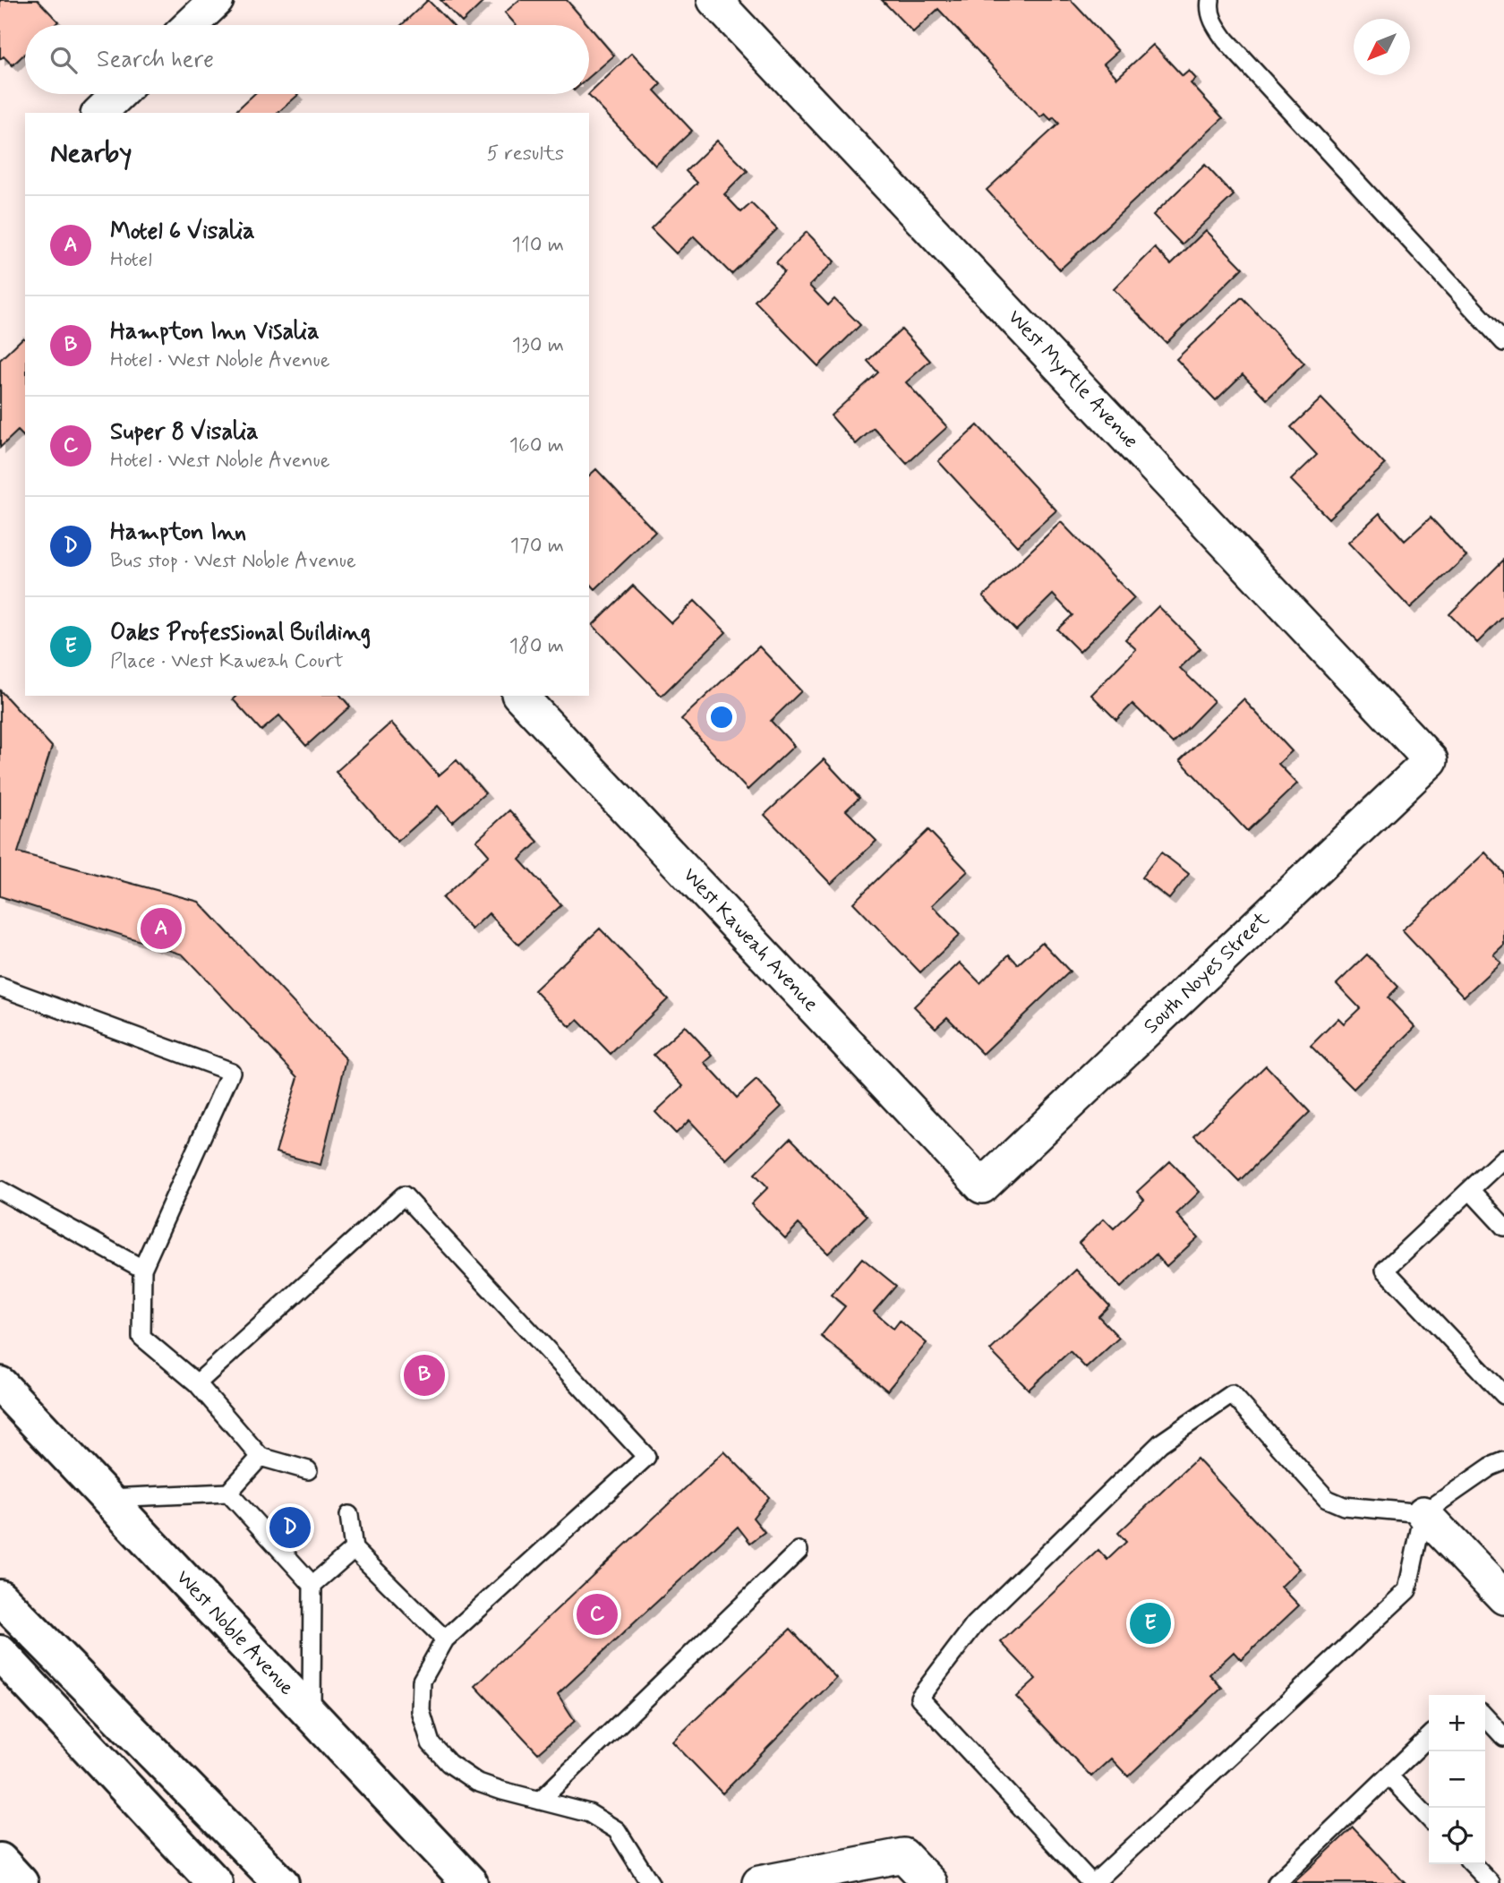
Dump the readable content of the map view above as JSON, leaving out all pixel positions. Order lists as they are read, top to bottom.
{
  "streets": {
    "main road": ["West Noble Avenue"],
    "street": ["West Myrtle Avenue", "West Kaweah Avenue", "South Noyes Street"]
  },
  "crossings": [
    ["West Myrtle Avenue", "South Noyes Street"],
    ["West Kaweah Avenue", "South Noyes Street"]
  ],
  "north": "bottom left",
  "page": {
    "search": "Search here",
    "heading": ["Nearby", "5 results"],
    "list": [
      {
        "mark": "A",
        "name": "Motel 6 Visalia",
        "note": "Hotel",
        "value": "110 m"
      },
      {
        "mark": "B",
        "name": "Hampton Inn Visalia",
        "note": "Hotel · West Noble Avenue",
        "value": "130 m"
      },
      {
        "mark": "C",
        "name": "Super 8 Visalia",
        "note": "Hotel · West Noble Avenue",
        "value": "160 m"
      },
      {
        "mark": "D",
        "name": "Hampton Inn",
        "note": "Bus stop · West Noble Avenue",
        "value": "170 m"
      },
      {
        "mark": "E",
        "name": "Oaks Professional Building",
        "note": "Place · West Kaweah Court",
        "value": "180 m"
      }
    ],
    "pins": [
      "A",
      "B",
      "D",
      "C",
      "E"
    ],
    "map_buttons": ["+", "−"]
  }
}
